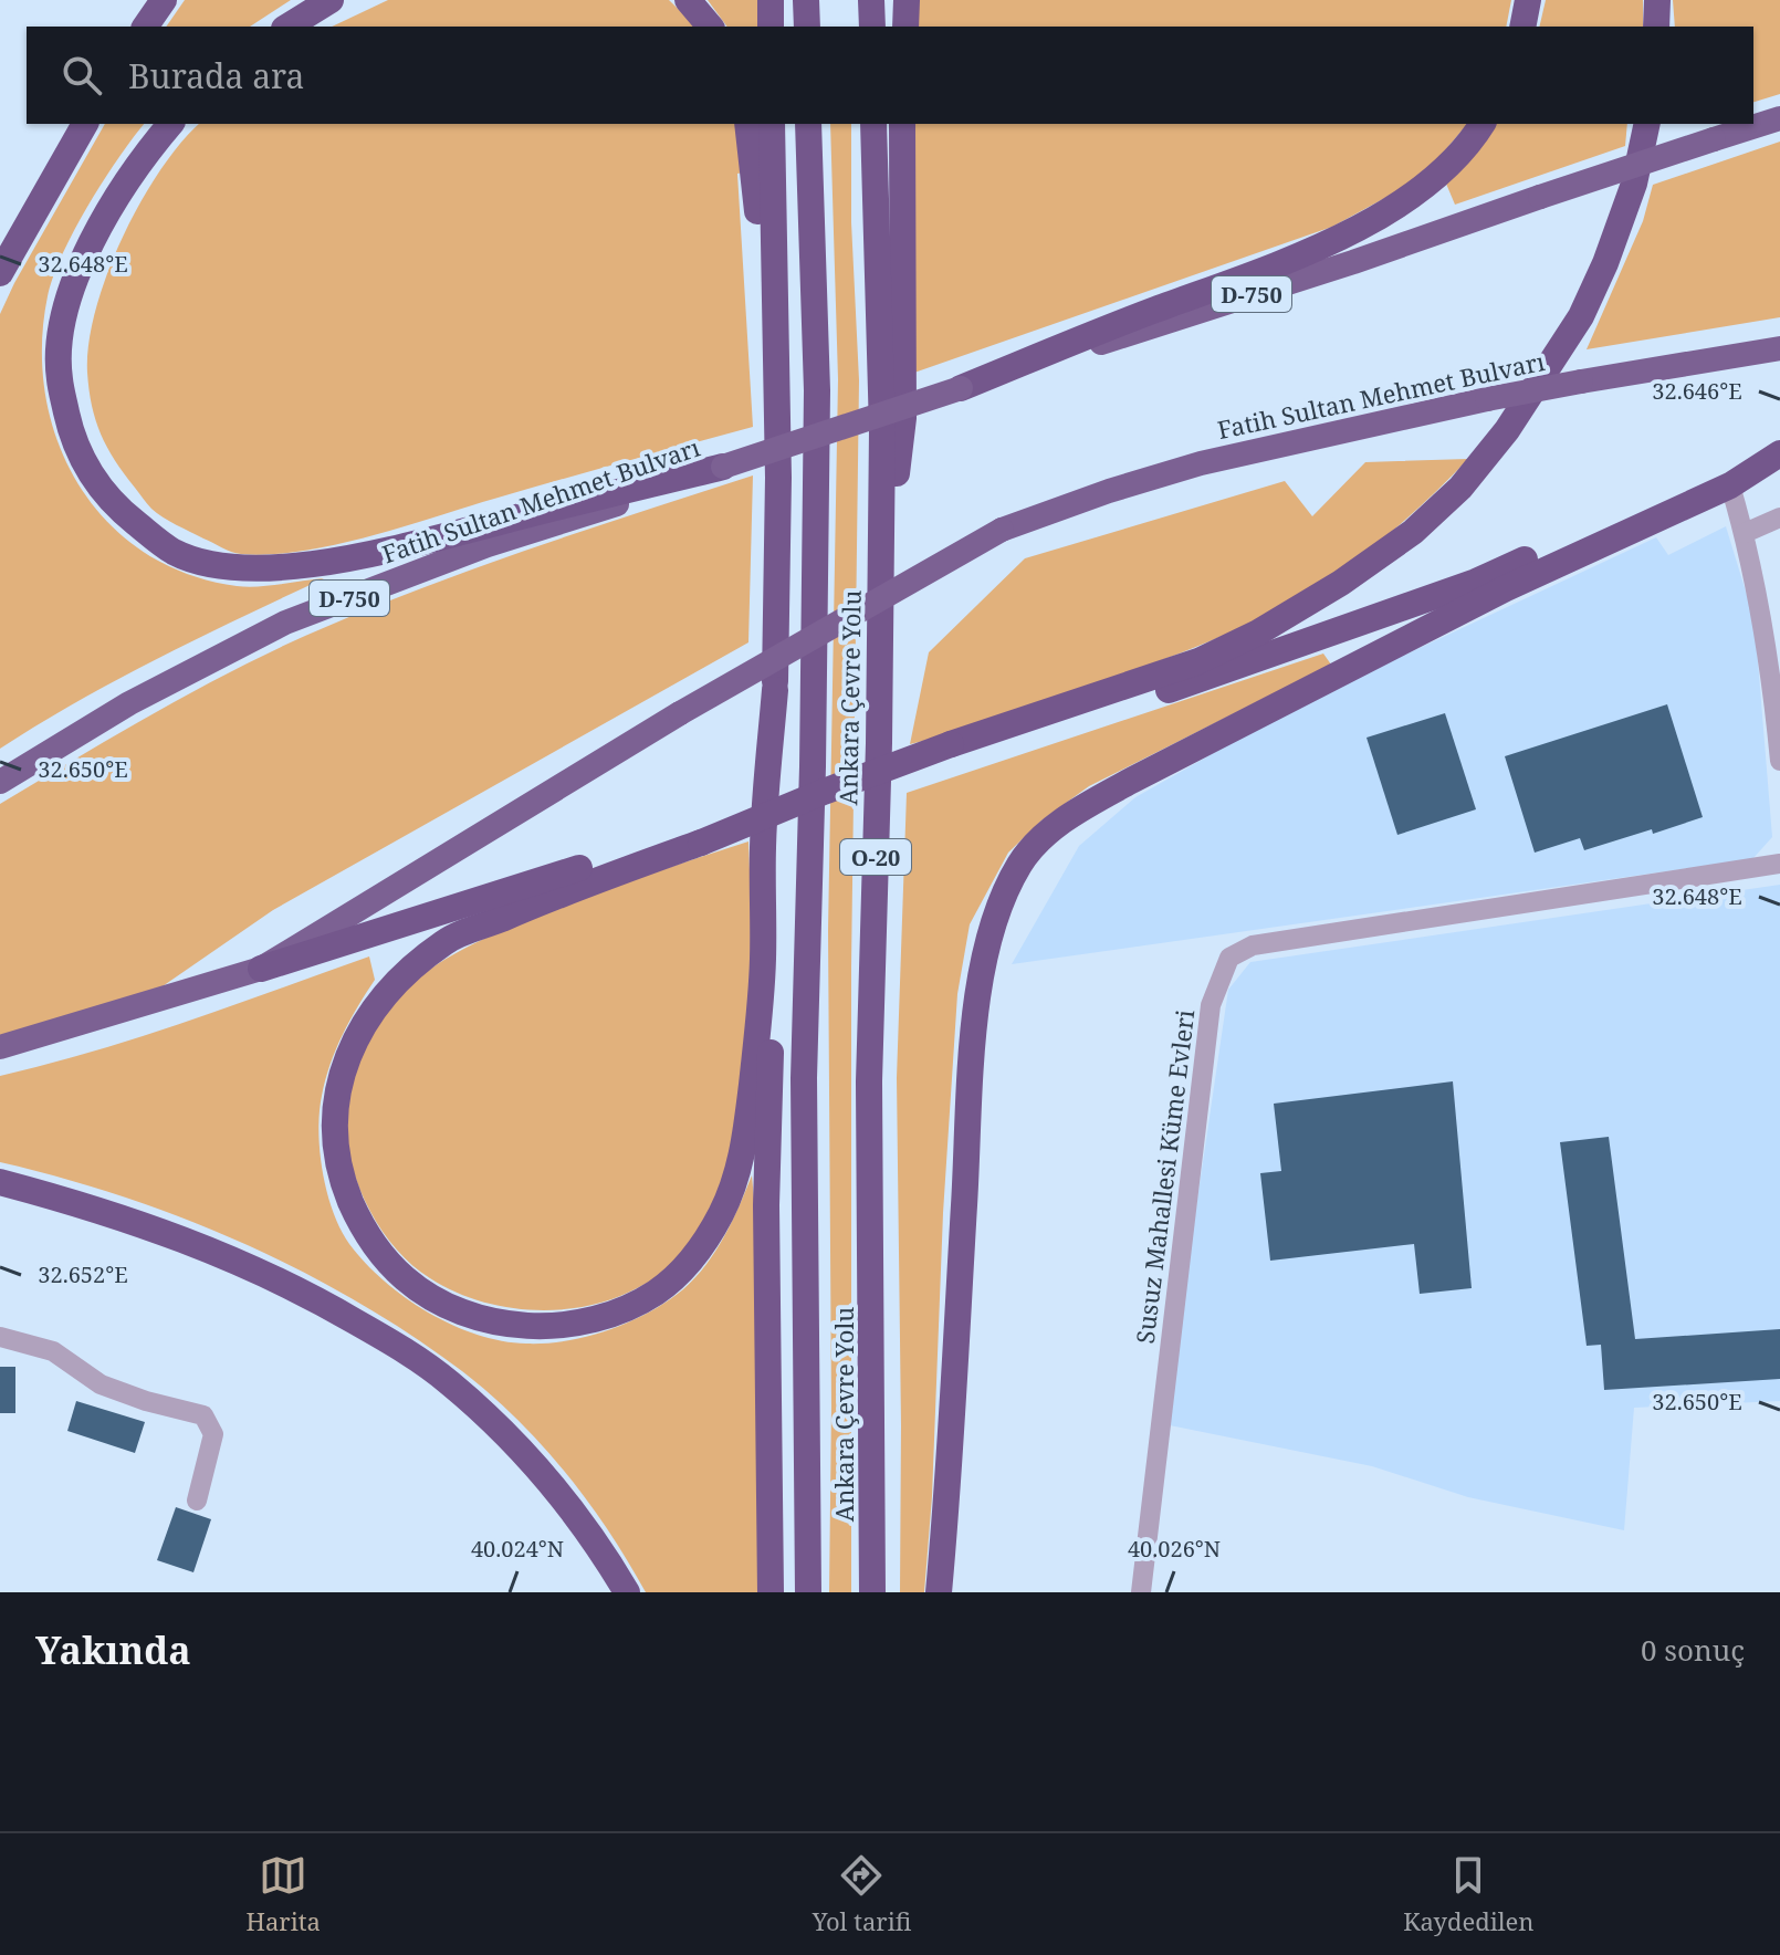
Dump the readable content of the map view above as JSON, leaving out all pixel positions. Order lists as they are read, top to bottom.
{
  "streets": {
    "highway": [
      "D-750",
      "Fatih Sultan Mehmet Bulvarı",
      "Ankara Çevre Yolu",
      "O-20"
    ],
    "street": ["Susuz Mahallesi Küme Evleri"]
  },
  "crossings": [
    ["D-750", "Fatih Sultan Mehmet Bulvarı"]
  ],
  "page": {
    "search": "Burada ara",
    "heading": ["Yakında", "0 sonuç"],
    "nav": ["Harita", "Yol tarifi", "Kaydedilen"]
  },
  "coordinates": [
    "32.648°E",
    "32.646°E",
    "32.650°E",
    "32.652°E",
    "40.024°N",
    "40.026°N"
  ]
}
